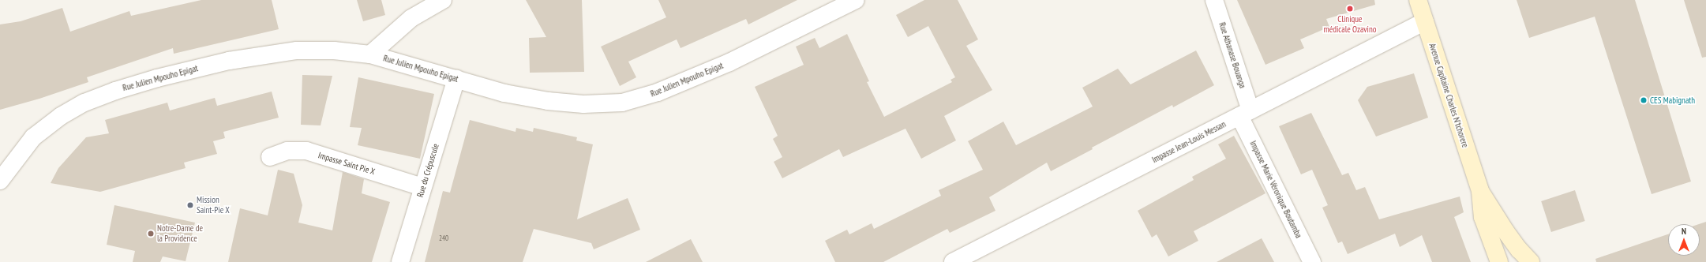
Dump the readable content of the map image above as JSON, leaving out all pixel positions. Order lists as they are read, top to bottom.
{
  "streets": {
    "main road": ["Avenue Capitaine Charles N'tchorere"],
    "street": [
      "Rue Athanase Bouanga",
      "Rue Julien Mpouho Epigat",
      "Impasse Jean-Louis Messan",
      "Impasse Saint Pie X",
      "Rue du Crépuscule",
      "Impasse Marie Véronique Boutamba"
    ]
  },
  "crossings": [
    ["Rue Athanase Bouanga", "Impasse Jean-Louis Messan"],
    ["Rue Athanase Bouanga", "Impasse Marie Véronique Boutamba"],
    ["Rue Julien Mpouho Epigat", "Rue du Crépuscule"],
    ["Avenue Capitaine Charles N'tchorere", "Impasse Jean-Louis Messan"],
    ["Impasse Jean-Louis Messan", "Impasse Marie Véronique Boutamba"],
    ["Impasse Saint Pie X", "Rue du Crépuscule"]
  ],
  "places": [
    "Clinique médicale Ozavino",
    "CES Mabignath",
    "Mission Saint-Pie X",
    "Notre-Dame de la Providence"
  ],
  "house_numbers": ["240"],
  "north": "top"
}
